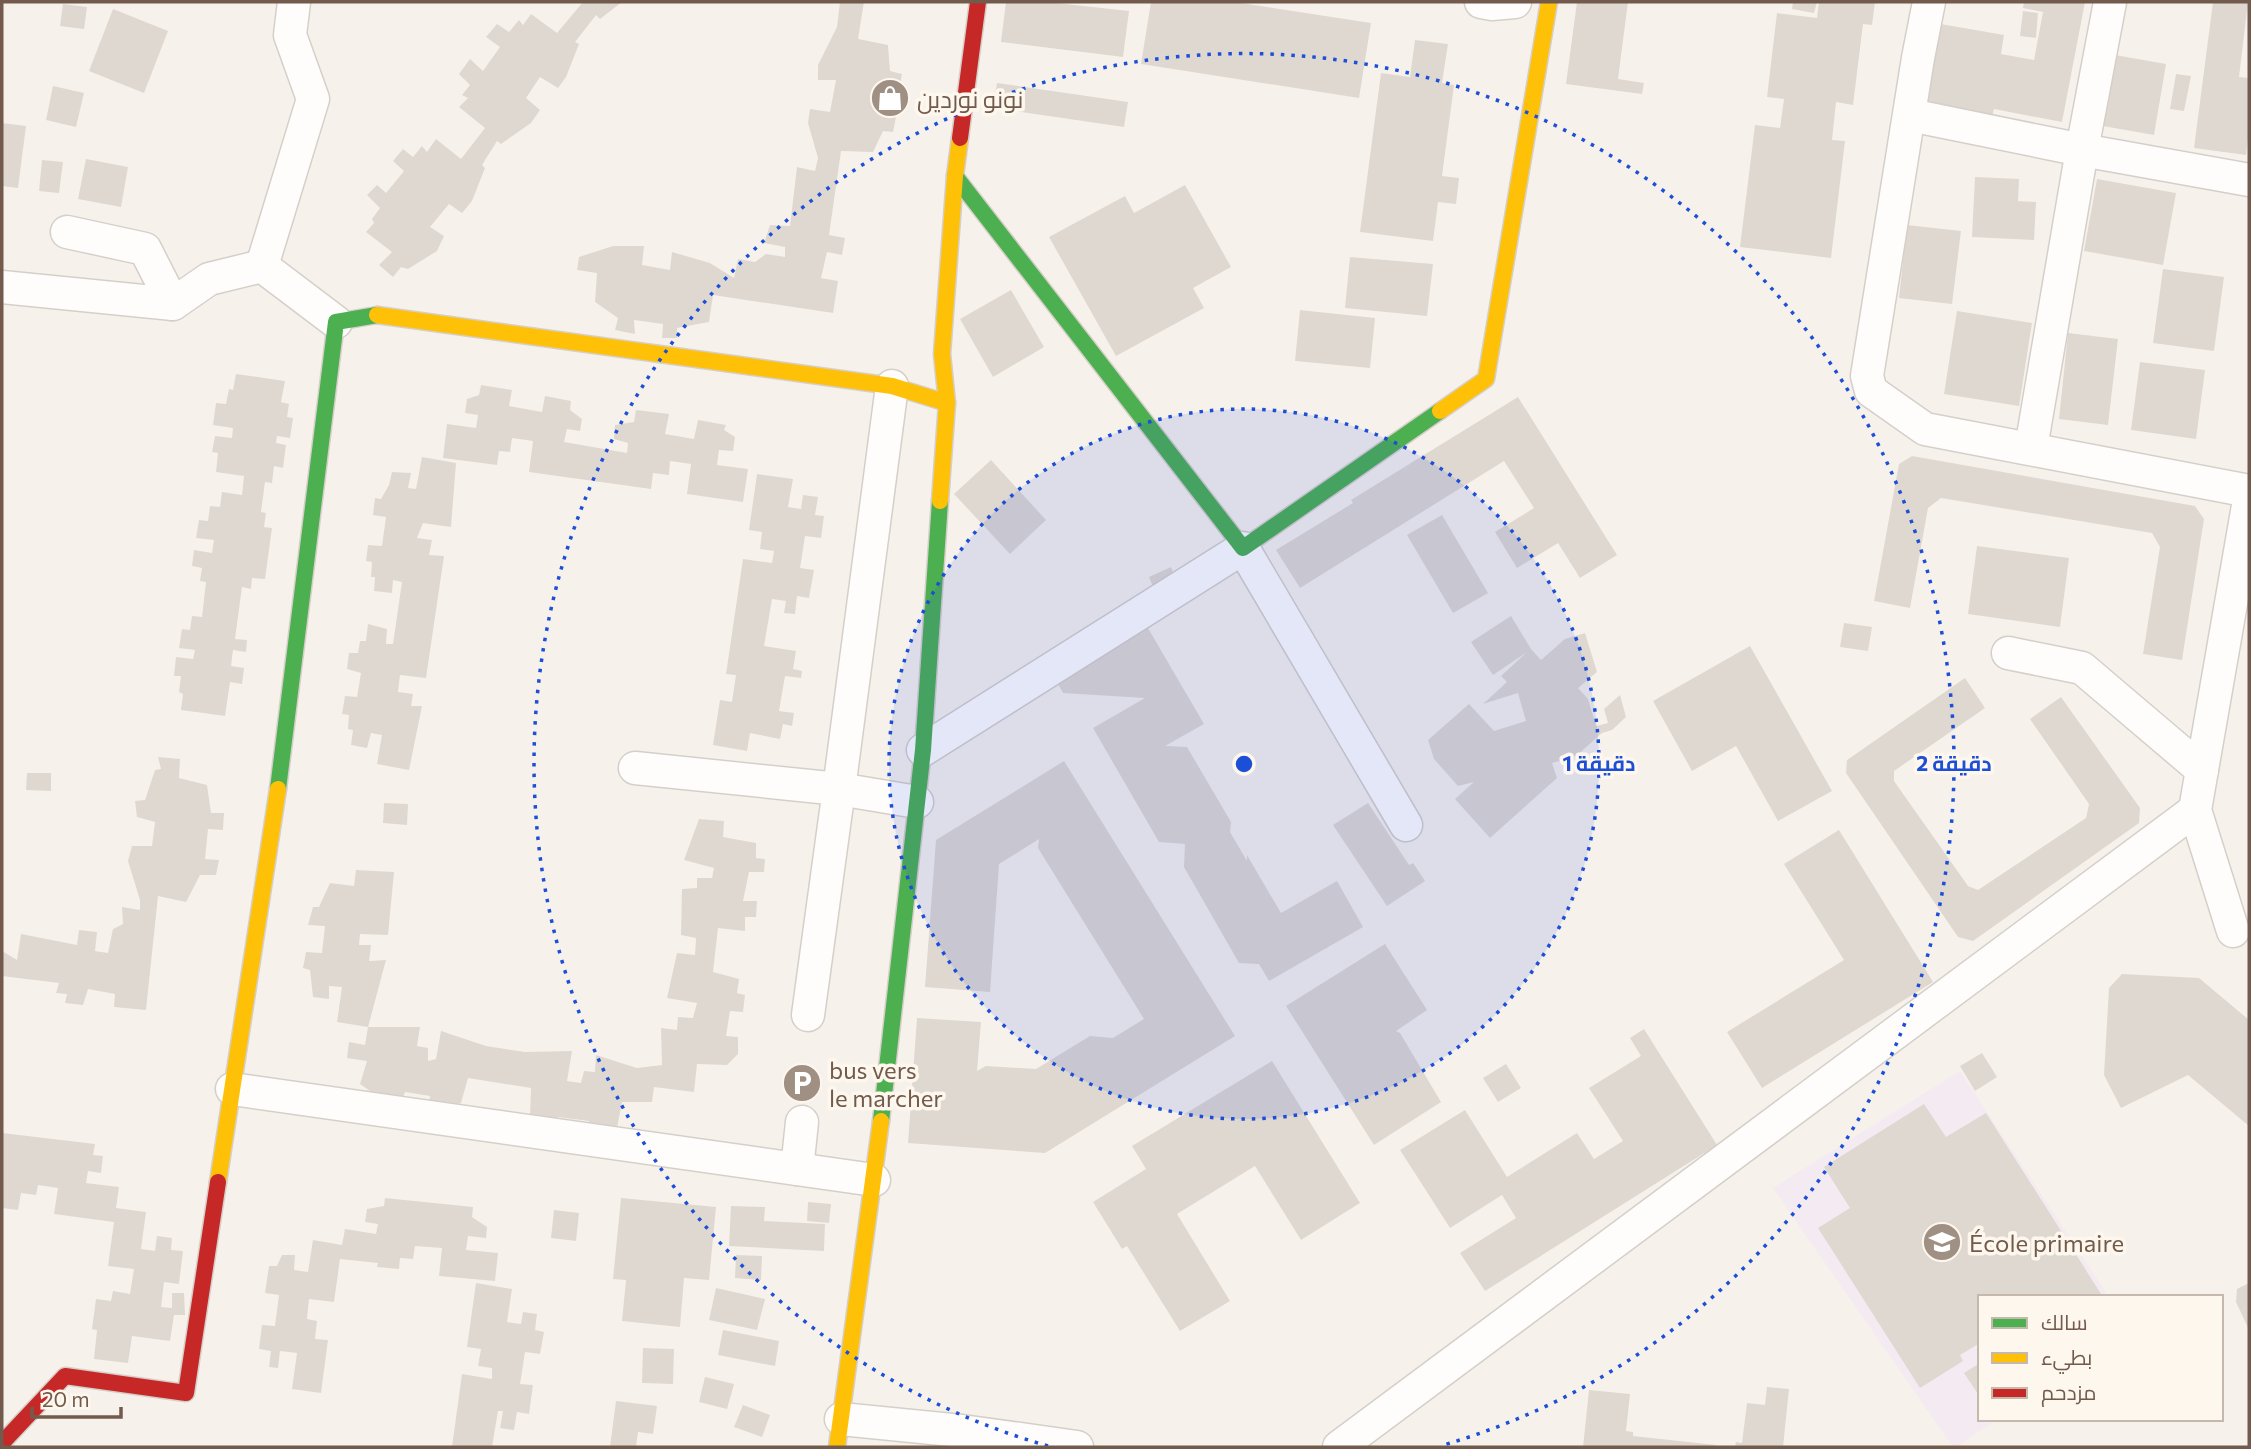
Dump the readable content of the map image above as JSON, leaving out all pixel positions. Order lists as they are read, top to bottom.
{
  "places": {
    "shop": ["نونو نوردين"],
    "parking": ["bus vers le marcher"],
    "school or university": ["École primaire"]
  },
  "legend": ["سالك", "بطيء", "مزدحم"],
  "scale_bar": "20 m",
  "rings": ["1 دقيقة", "2 دقيقة"]
}
